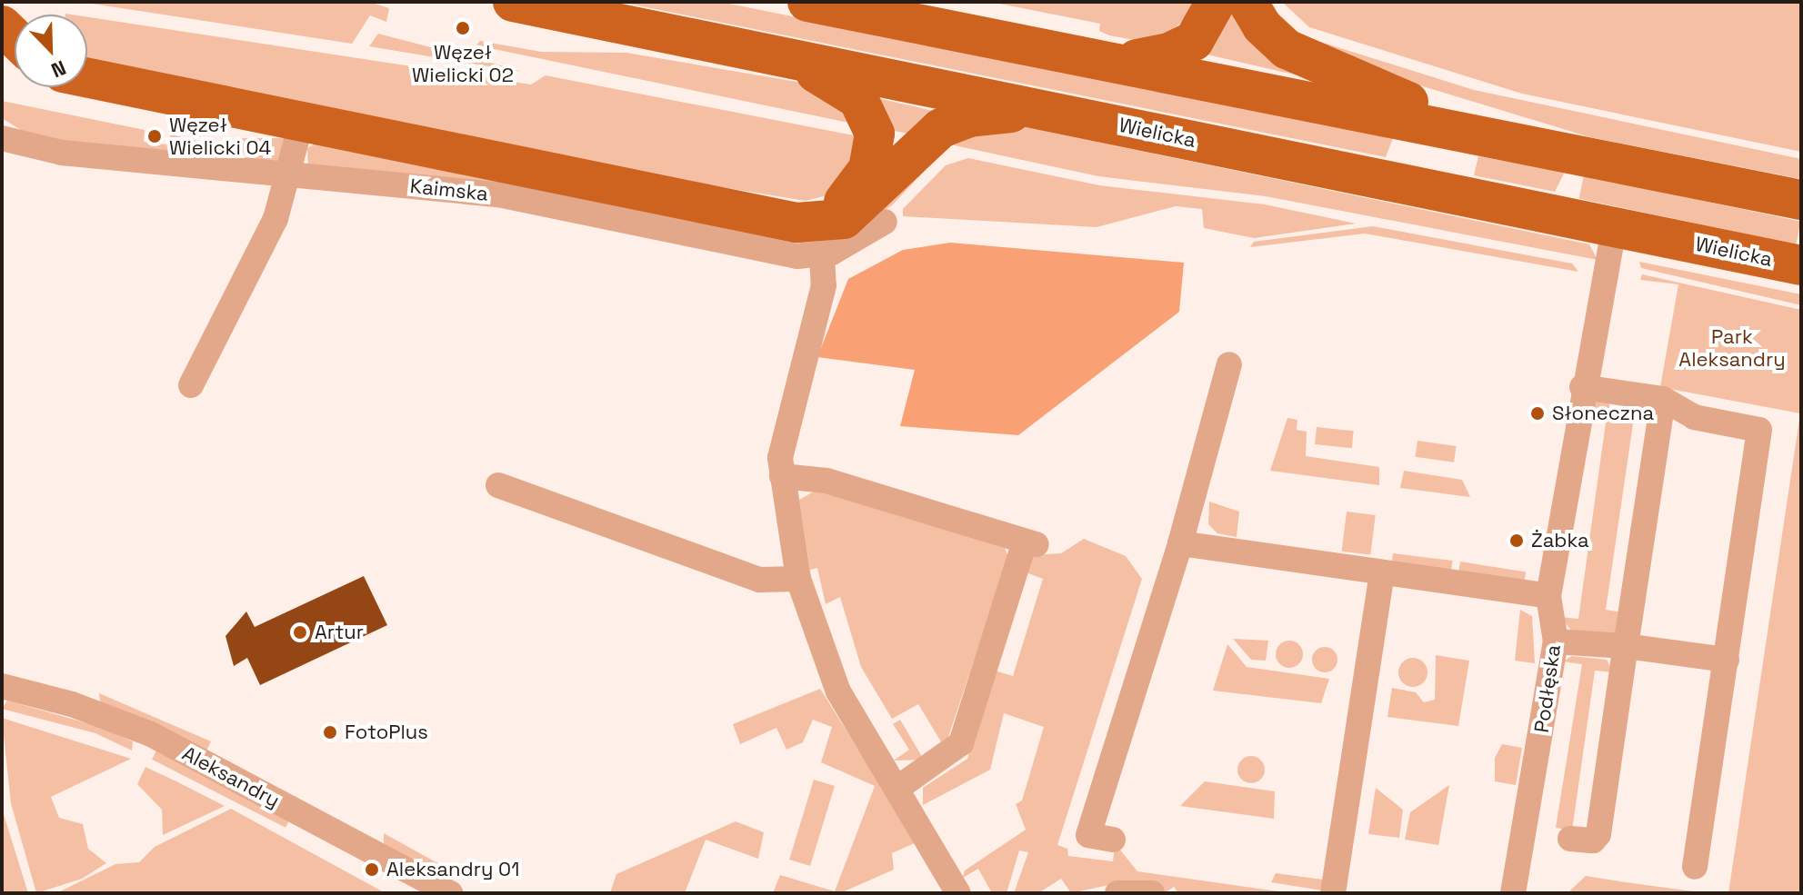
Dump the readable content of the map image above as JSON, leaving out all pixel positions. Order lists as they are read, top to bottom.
{
  "streets": {
    "main road": ["Wielicka"],
    "street": ["Kaimska", "Podłęska", "Aleksandry"]
  },
  "crossings": [
    ["Wielicka", "Podłęska"]
  ],
  "parks": ["Park Aleksandry"],
  "places": [
    "Węzeł Wielicki 02",
    "Węzeł Wielicki 04",
    "Słoneczna",
    "Żabka",
    "Artur",
    "FotoPlus",
    "Aleksandry 01"
  ],
  "north": "bottom right"
}
